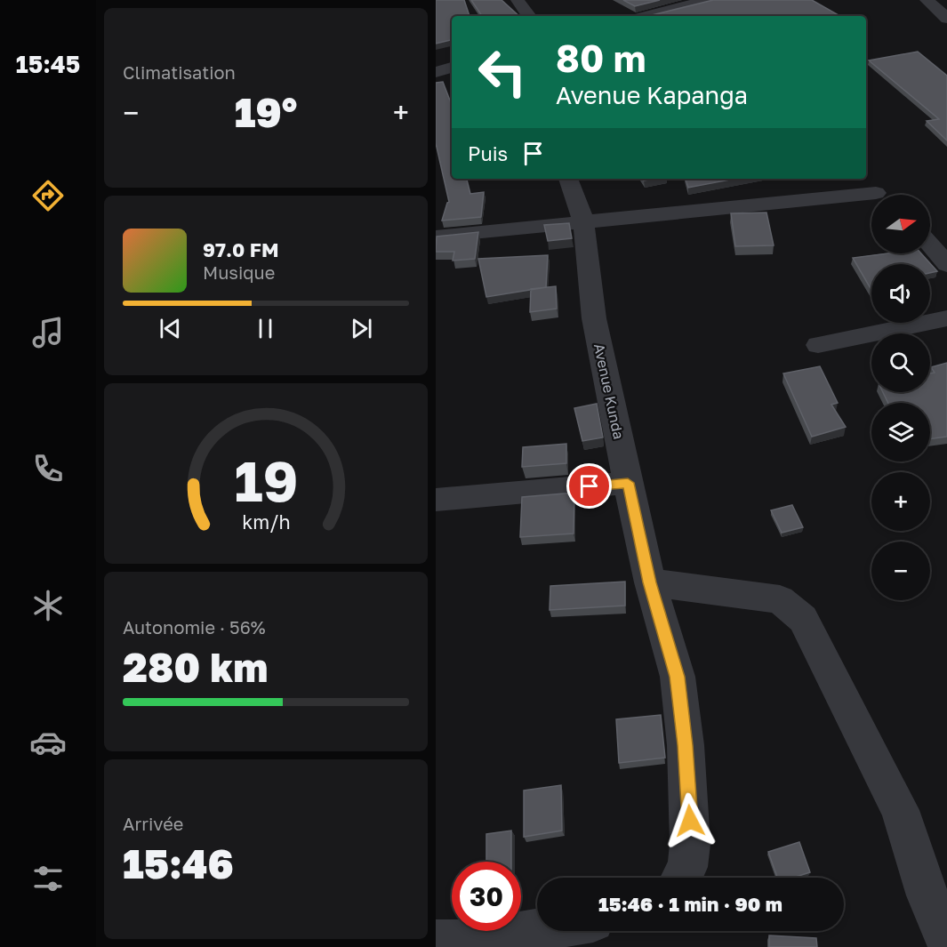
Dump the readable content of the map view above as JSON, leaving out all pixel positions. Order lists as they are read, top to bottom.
{
  "streets": {
    "street": ["Avenue Kunda"]
  },
  "north": "right",
  "page": {
    "tabs": "15:45",
    "tile": [
      "Climatisation",
      ["Autonomie · 56%", "280 km"],
      ["Arrivée", "15:46"]
    ],
    "turn": ["80 m", "Avenue Kapanga"],
    "heat": ["−", "19°", "+"],
    "then": "Puis",
    "map_buttons": ["+", "−"],
    "song": ["97.0 FM", "Musique"],
    "limit": "30",
    "trip": "15:46 · 1 min · 90 m",
    "gauge": ["19", "km/h"]
  }
}
